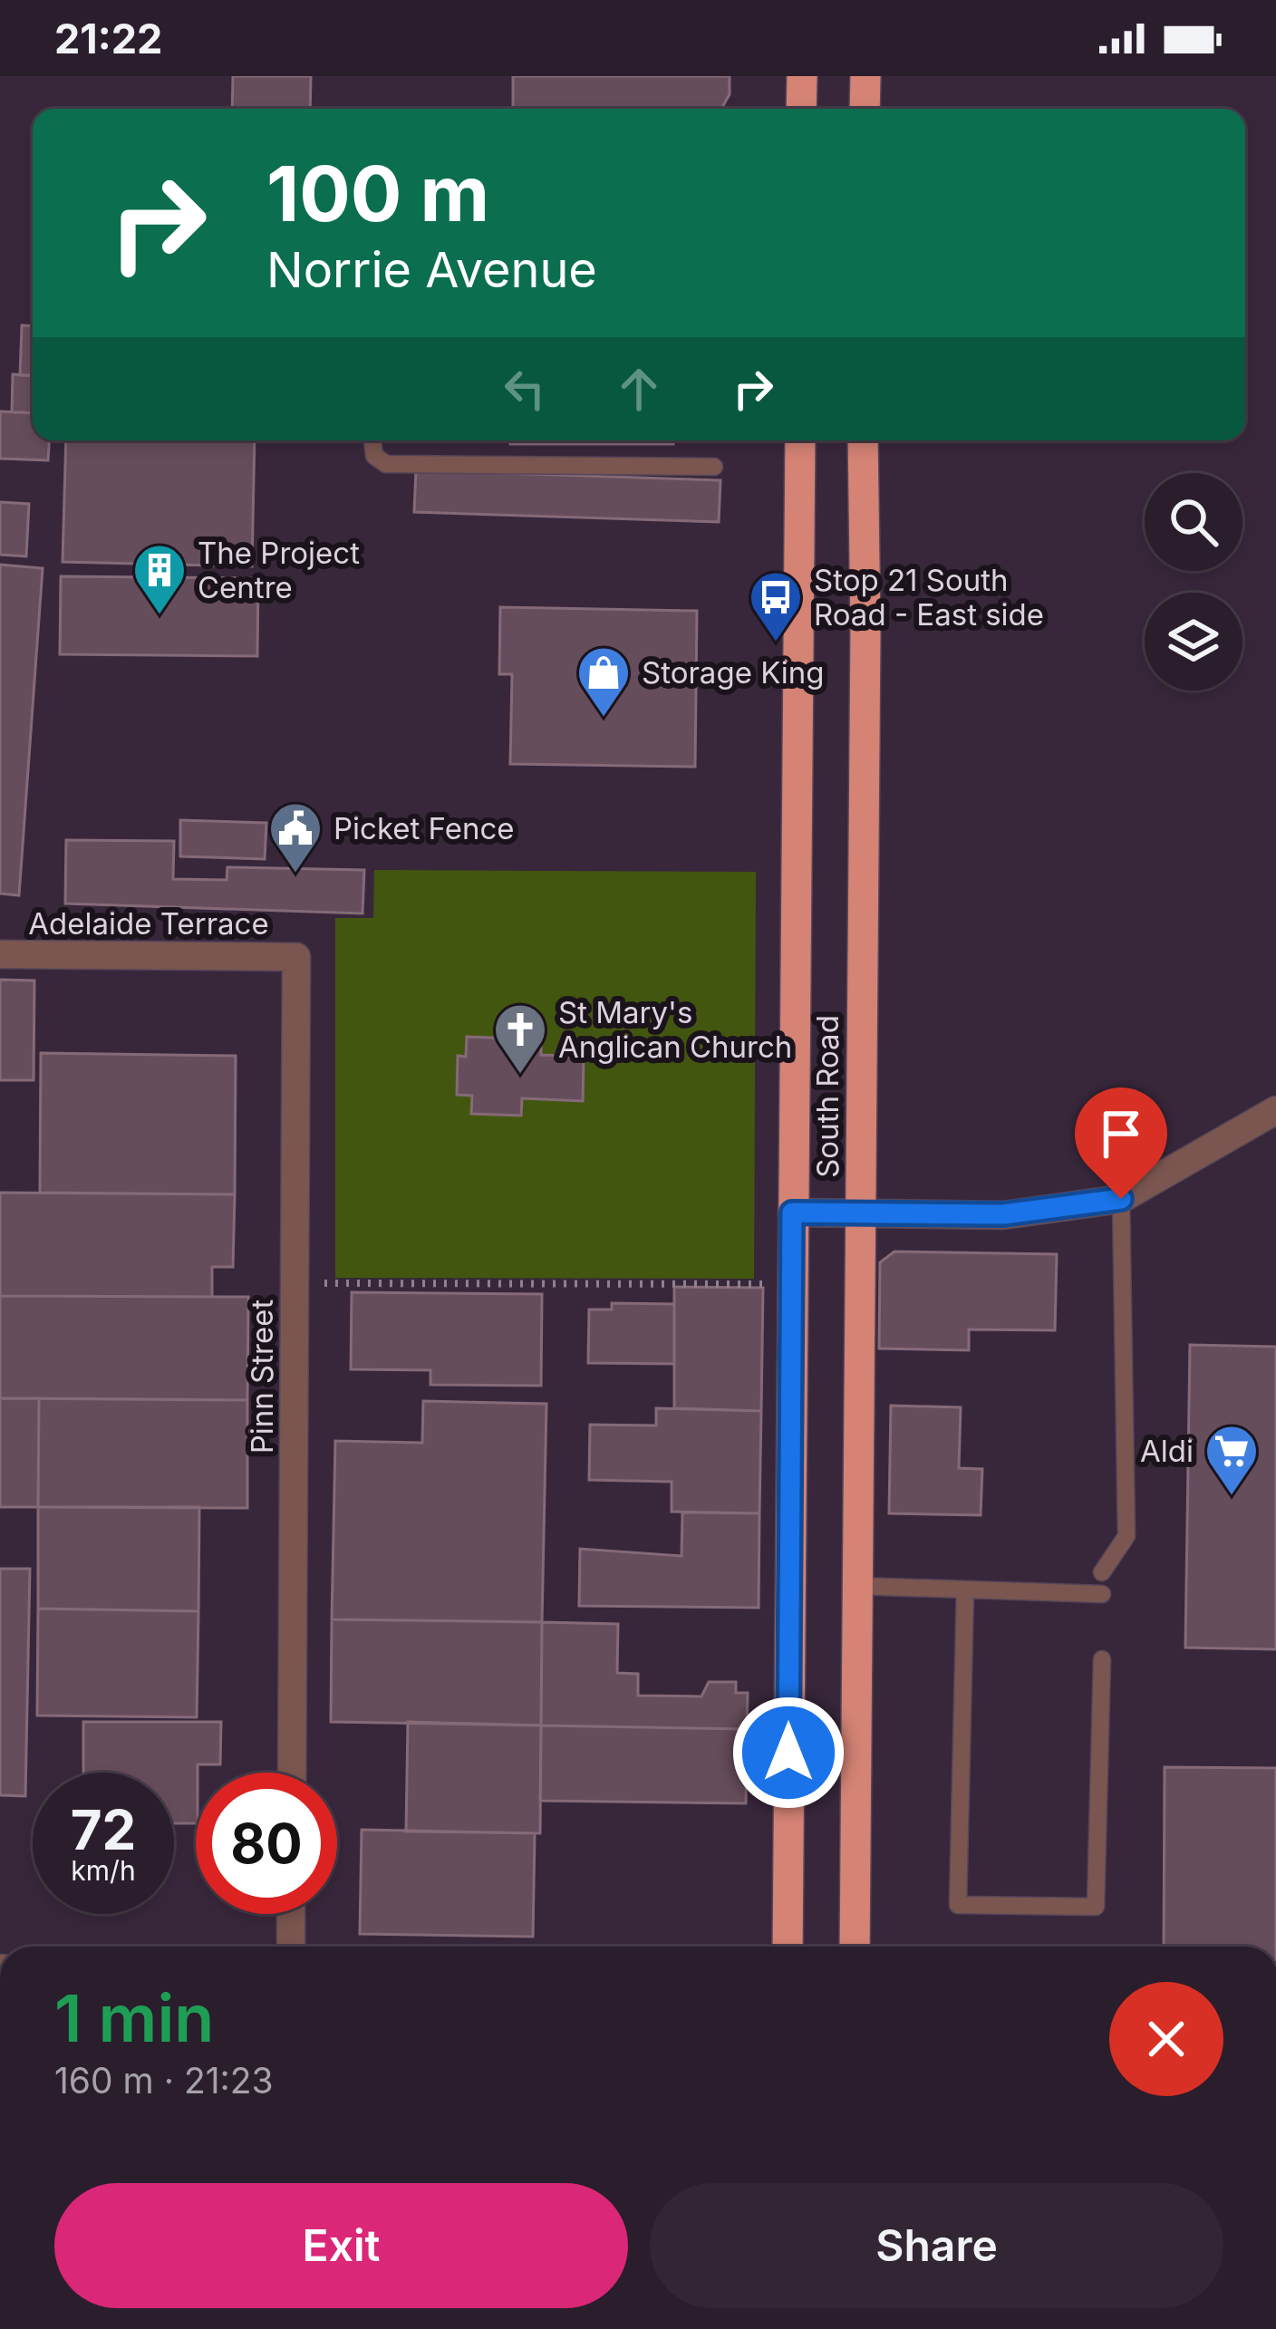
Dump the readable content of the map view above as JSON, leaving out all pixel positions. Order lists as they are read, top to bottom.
{
  "streets": {
    "highway": ["South Road"],
    "street": ["Adelaide Terrace", "Pinn Street"]
  },
  "crossings": [
    ["Adelaide Terrace", "Pinn Street"]
  ],
  "places": {
    "building": ["The Project Centre"],
    "bus stop": ["Stop 21 South Road - East side"],
    "shop": ["Storage King"],
    "public building": ["Picket Fence"],
    "church": ["St Mary's Anglican Church"],
    "supermarket": ["Aldi"]
  },
  "page": {
    "status": "21:22",
    "turn": ["100 m", "Norrie Avenue"],
    "speed": "72 km/h",
    "limit": "80",
    "heading": ["1 min", "160 m · 21:23"],
    "buttons": ["Exit", "Share"]
  }
}
